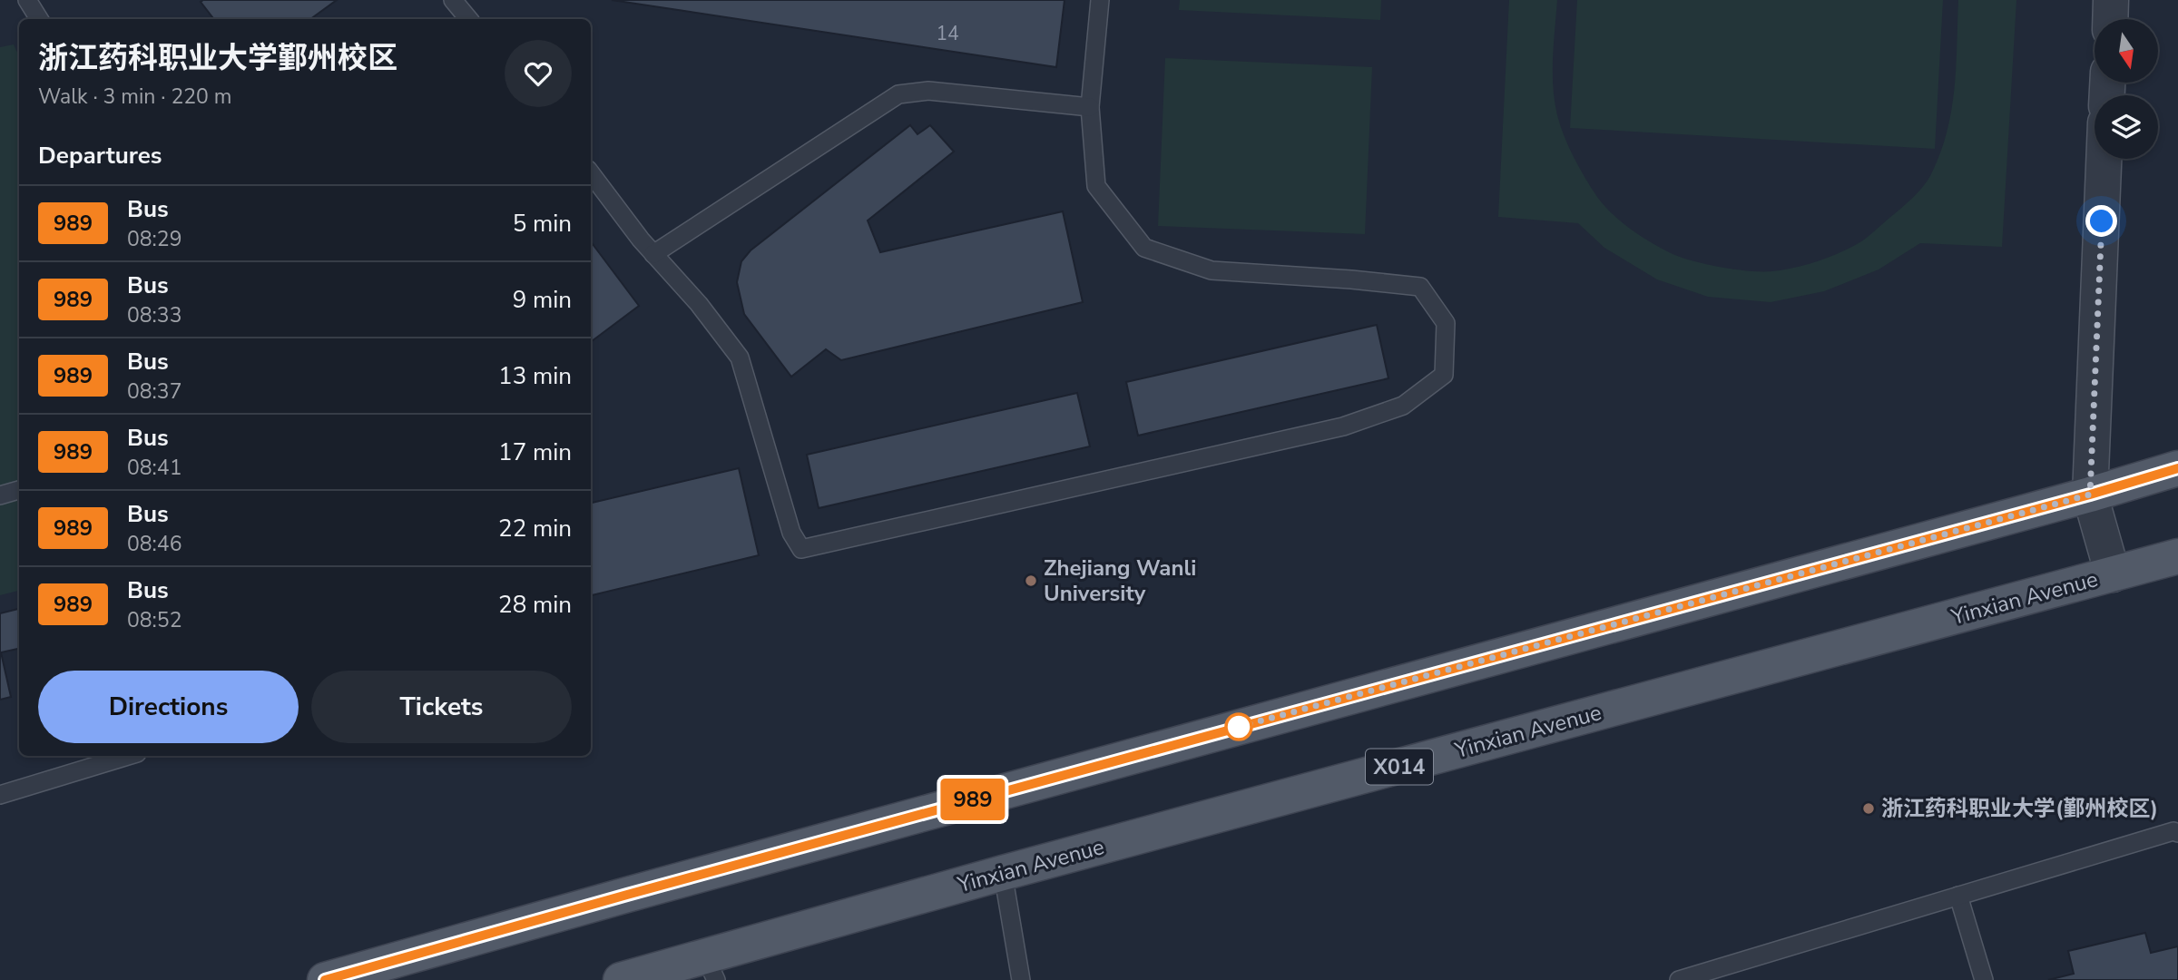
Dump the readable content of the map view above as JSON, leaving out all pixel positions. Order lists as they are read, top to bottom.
{
  "streets": {
    "main road": ["Yinxian Avenue", "X014"]
  },
  "places": ["Zhejiang Wanli University", "浙江药科职业大学(鄞州校区)"],
  "lines": ["bus line 989"],
  "house_numbers": ["14"],
  "north": "bottom",
  "page": {
    "on_map": "989",
    "heading": [
      ["浙江药科职业大学鄞州校区", "Walk · 3 min · 220 m"],
      "Departures"
    ],
    "list": [
      {
        "mark": "989",
        "name": "Bus",
        "note": "08:29",
        "value": "5 min"
      },
      {
        "mark": "989",
        "name": "Bus",
        "note": "08:33",
        "value": "9 min"
      },
      {
        "mark": "989",
        "name": "Bus",
        "note": "08:37",
        "value": "13 min"
      },
      {
        "mark": "989",
        "name": "Bus",
        "note": "08:41",
        "value": "17 min"
      },
      {
        "mark": "989",
        "name": "Bus",
        "note": "08:46",
        "value": "22 min"
      },
      {
        "mark": "989",
        "name": "Bus",
        "note": "08:52",
        "value": "28 min"
      }
    ],
    "buttons": ["Directions", "Tickets"]
  }
}
